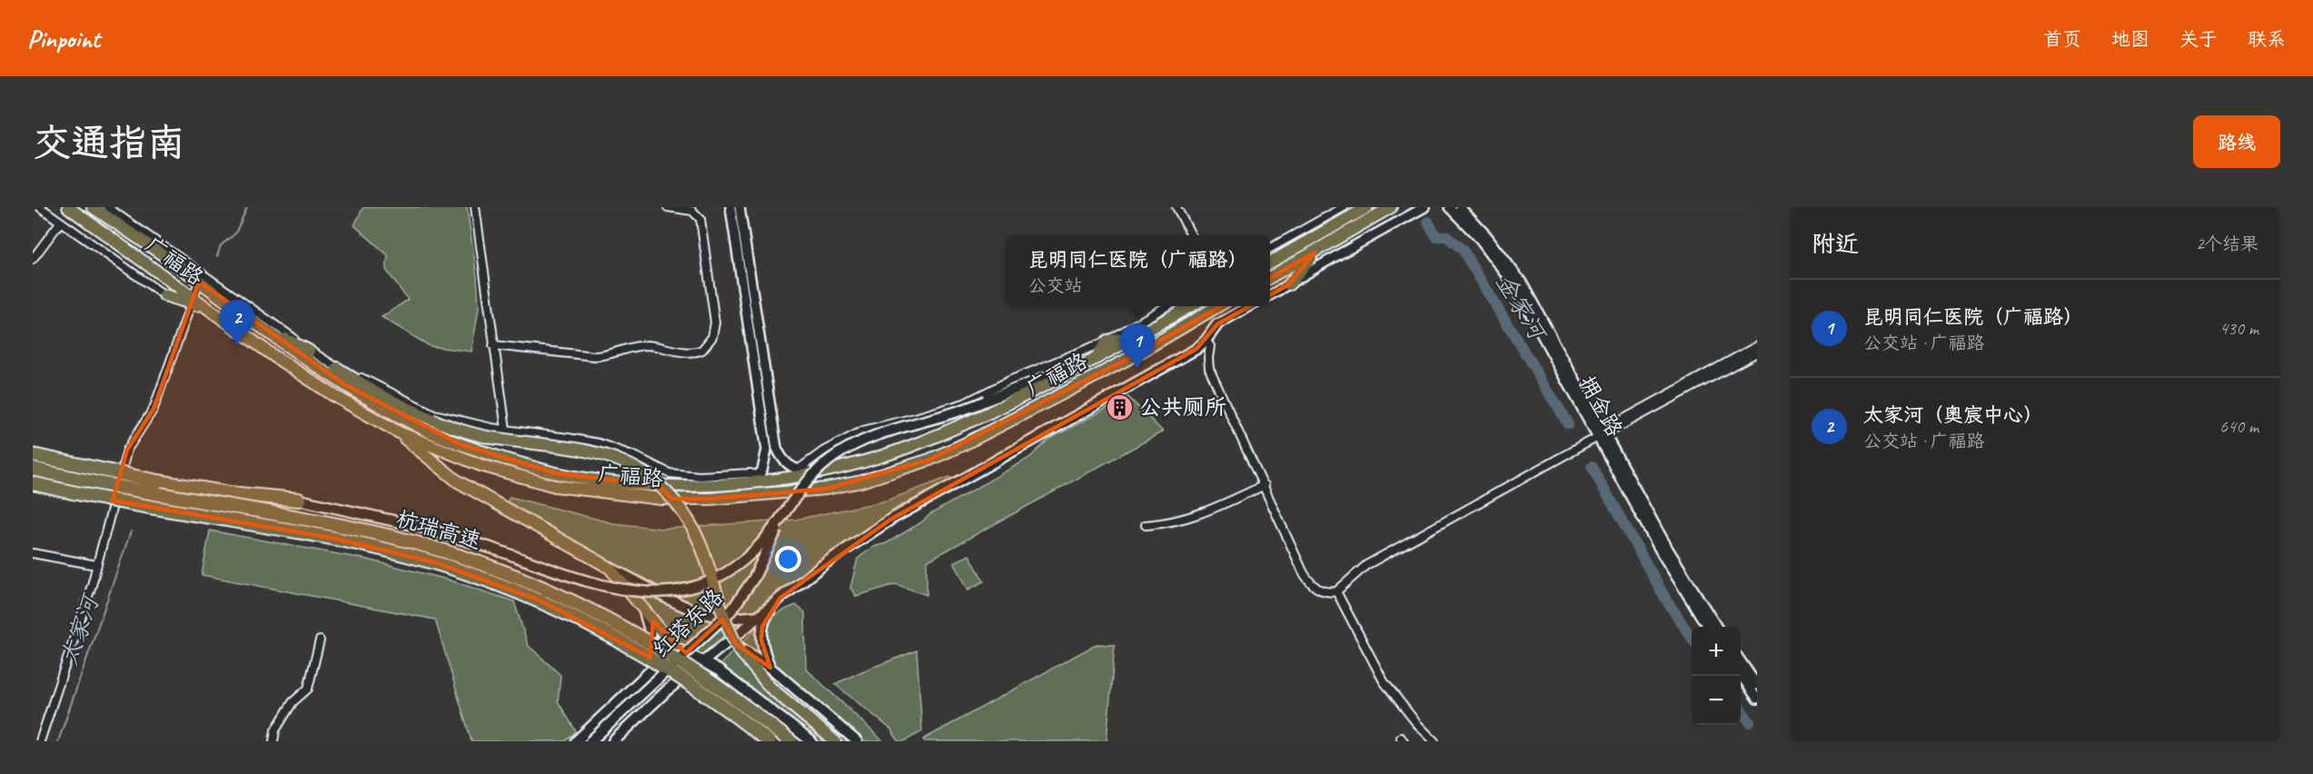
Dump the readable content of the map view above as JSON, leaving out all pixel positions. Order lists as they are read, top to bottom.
{
  "streets": {
    "highway": ["杭瑞高速"],
    "main road": ["广福路", "红塔东路"],
    "street": ["拥金路"]
  },
  "water": ["金家河", "太家河"],
  "places": {
    "building": ["公共厕所"]
  },
  "page": {
    "header": "Pinpoint",
    "nav": [
      "首页",
      "地图",
      "关于",
      "联系"
    ],
    "buttons": "路线",
    "title": "交通指南",
    "heading": ["附近", "2个结果"],
    "popup": ["昆明同仁医院（广福路）", "公交站"],
    "list": [
      {
        "mark": "1",
        "name": "昆明同仁医院（广福路）",
        "note": "公交站 · 广福路",
        "value": "430 m"
      },
      {
        "mark": "2",
        "name": "太家河（奥宸中心）",
        "note": "公交站 · 广福路",
        "value": "640 m"
      }
    ],
    "pins": ["2", "1"],
    "map_buttons": ["+", "−"]
  }
}
